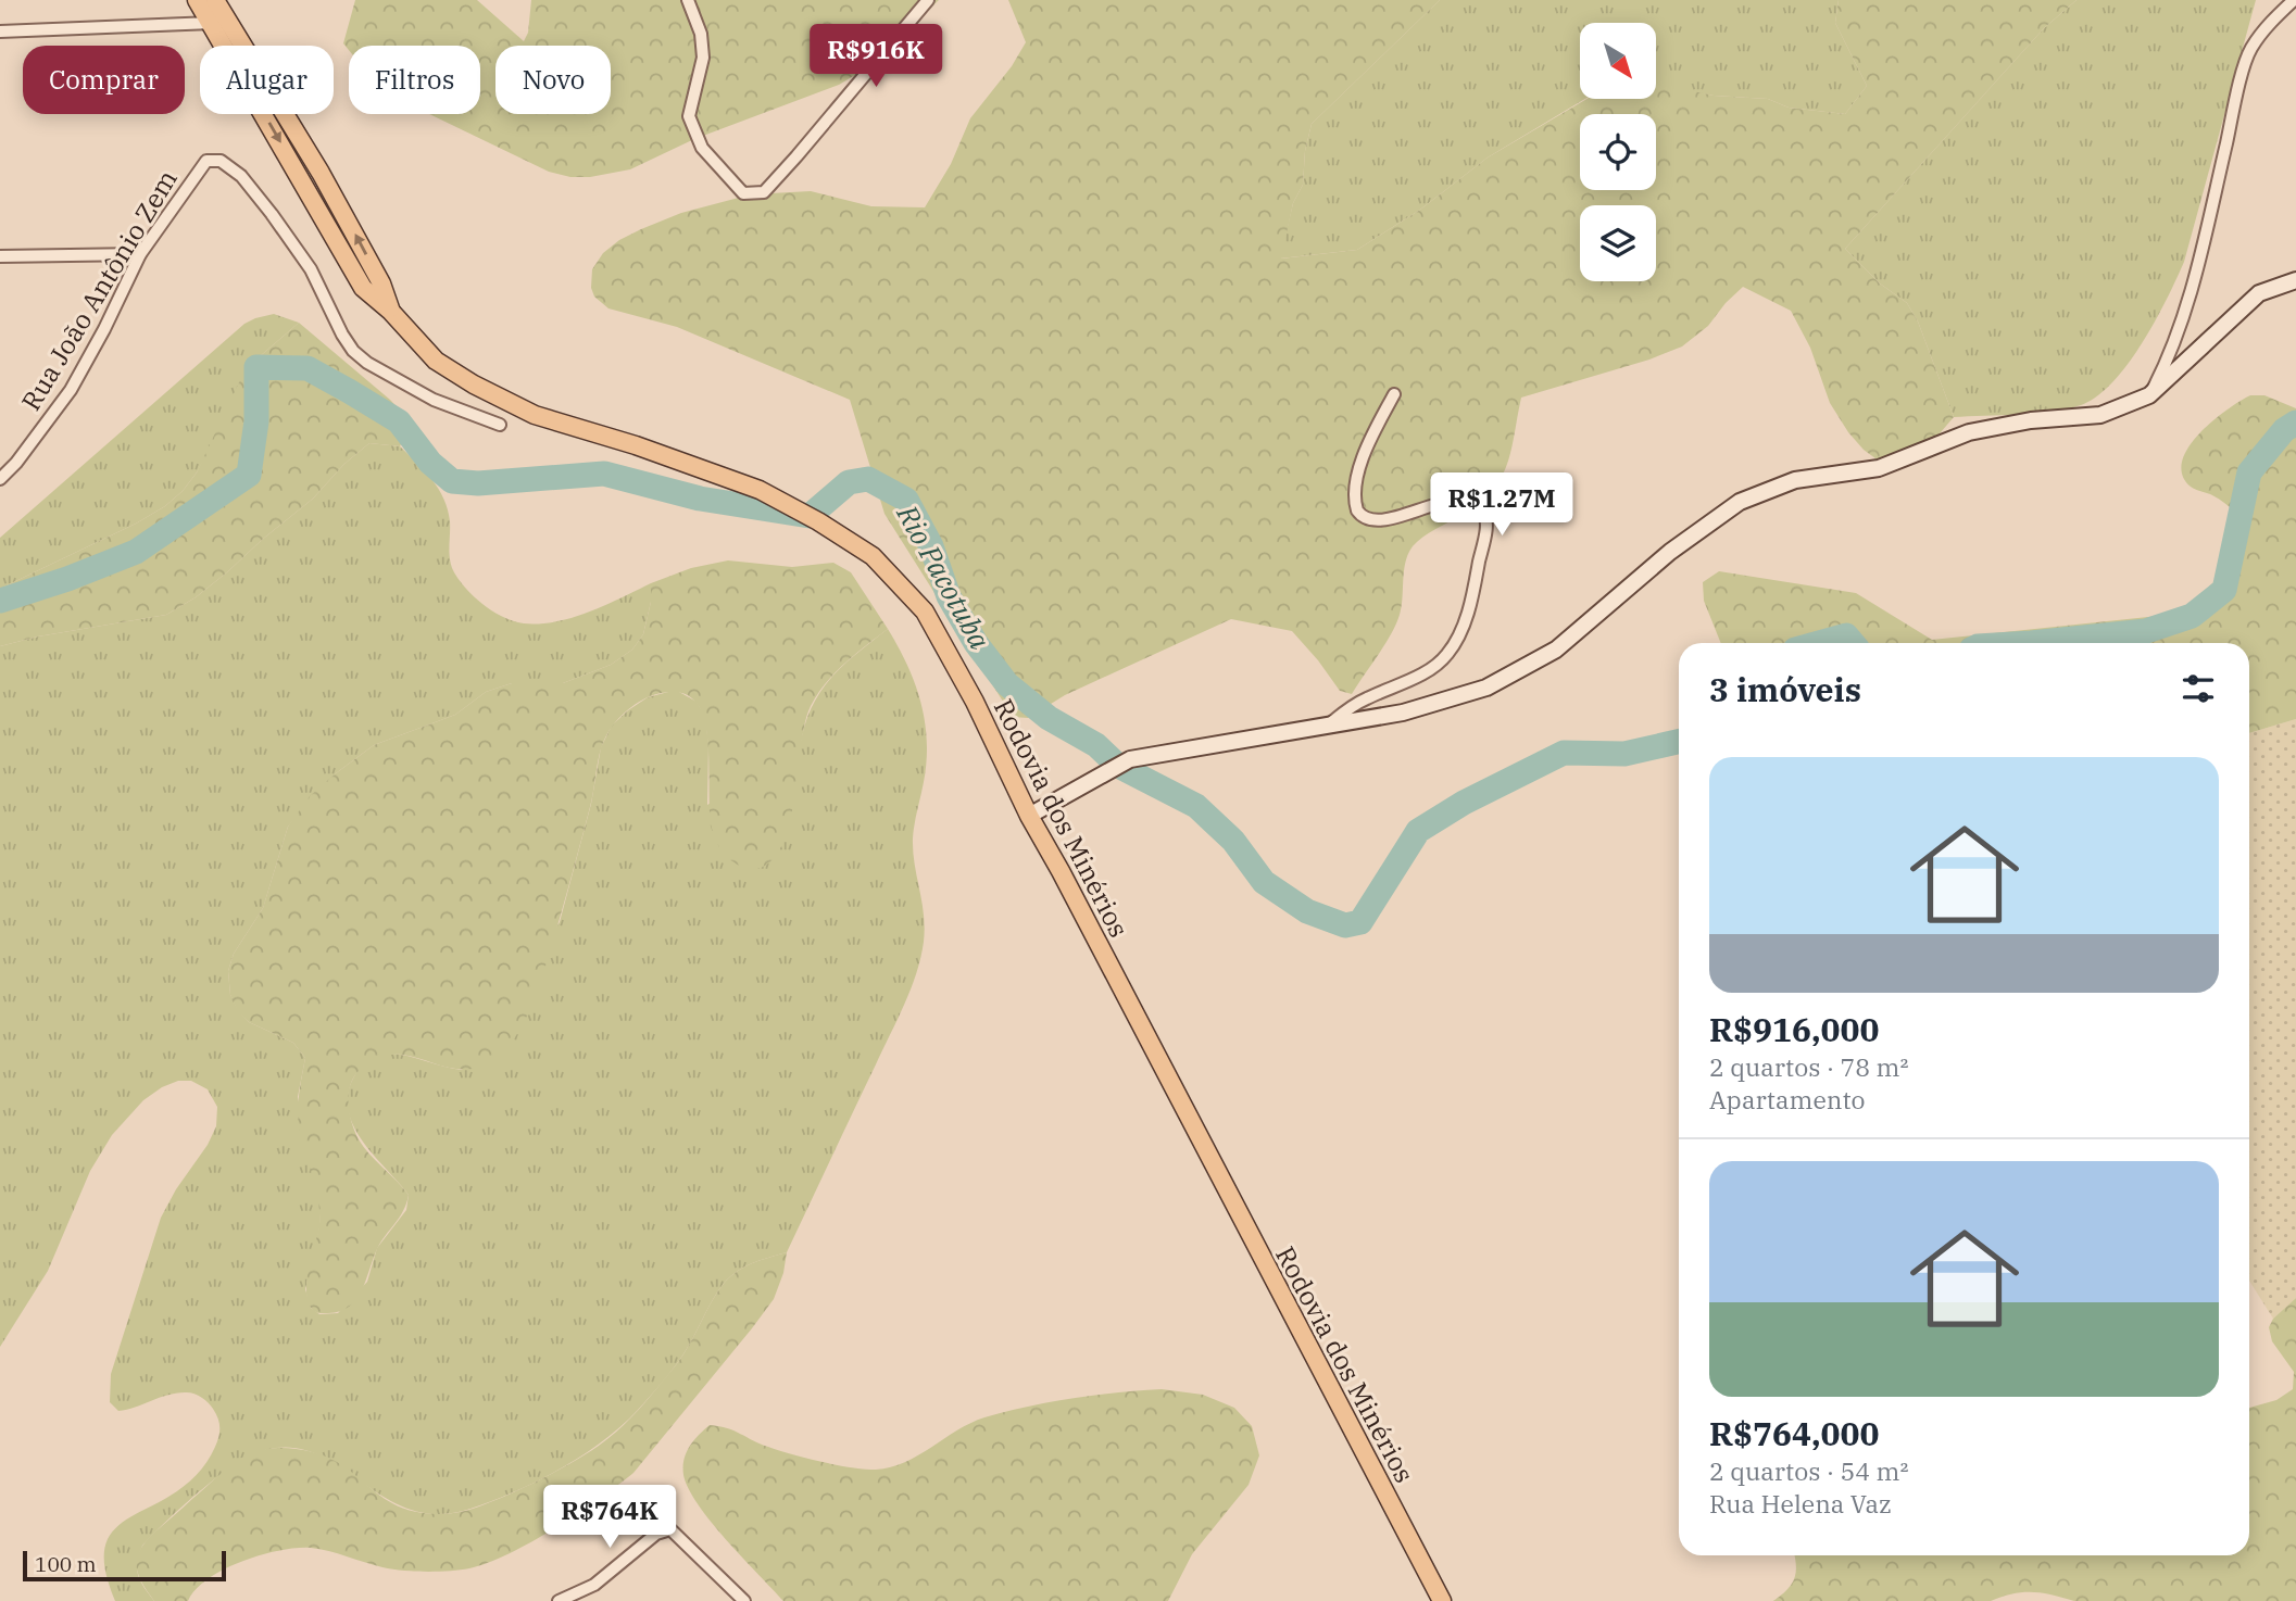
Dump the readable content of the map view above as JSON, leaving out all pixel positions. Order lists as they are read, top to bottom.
{
  "streets": {
    "main road": ["Rodovia dos Minérios"],
    "street": ["Rua João Antônio Zem"]
  },
  "water": ["Rio Pacotuba"],
  "scale_bar": "100 m",
  "north": "bottom right",
  "page": {
    "price": ["R$916K", "R$1.27M", "R$764K"],
    "chip": [
      "Comprar",
      "Alugar",
      "Filtros",
      "Novo"
    ],
    "heading": "3 imóveis",
    "list": [
      {
        "name": "R$916,000",
        "note": "2 quartos · 78 m² · Apartamento"
      },
      {
        "name": "R$764,000",
        "note": "2 quartos · 54 m² · Rua Helena Vaz"
      }
    ],
    "scale": "100 m"
  }
}
